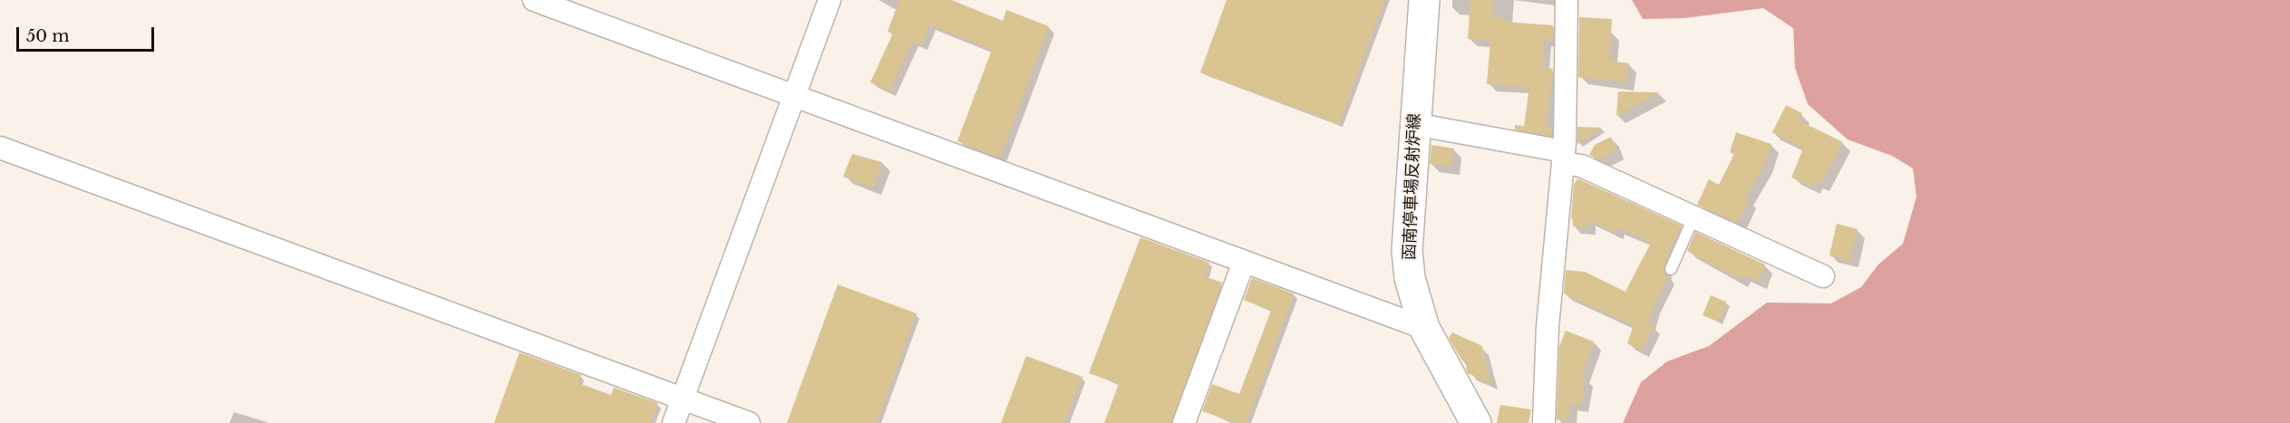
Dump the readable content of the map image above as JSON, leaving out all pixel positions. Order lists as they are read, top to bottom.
{
  "streets": {
    "main road": ["函南停車場反射炉線"]
  },
  "scale_bar": "50 m"
}
